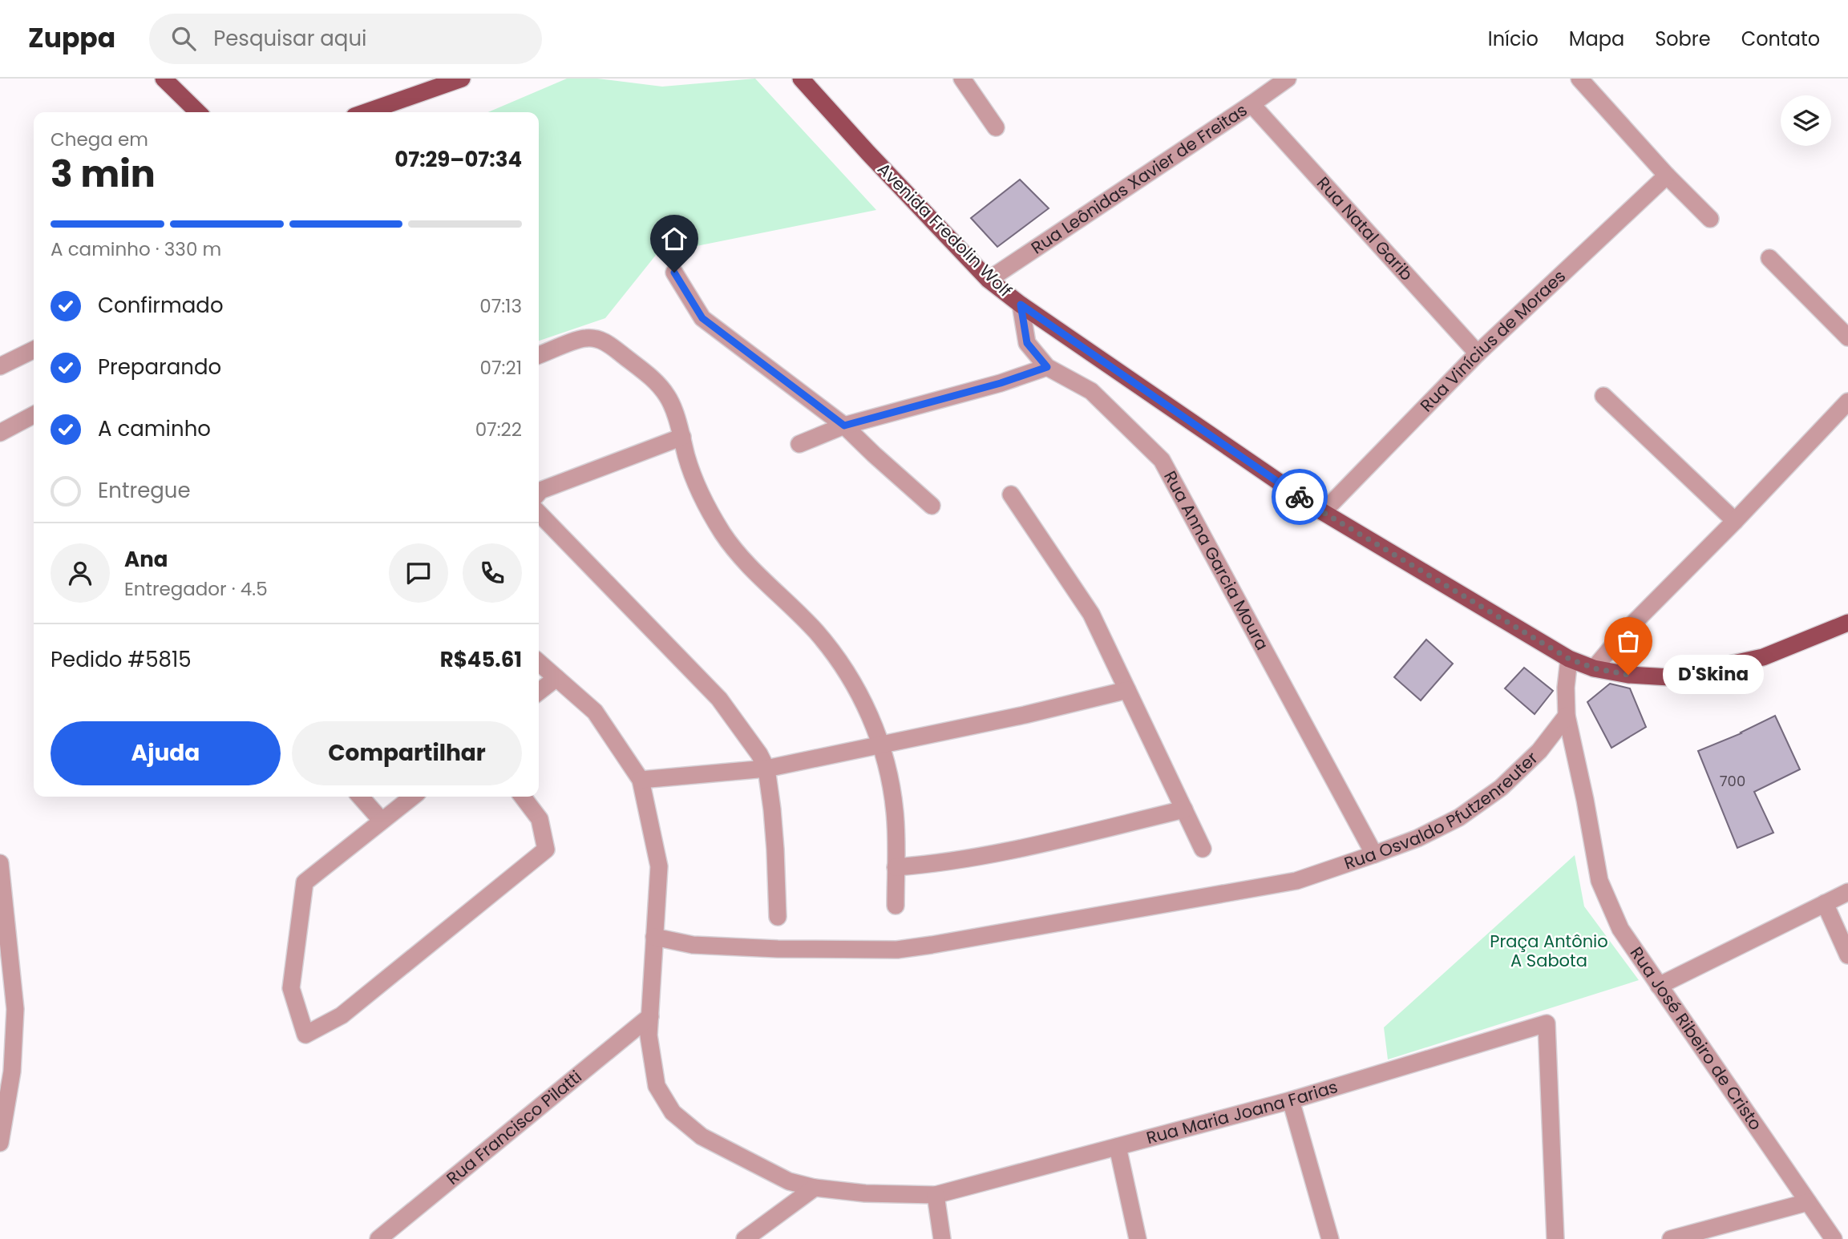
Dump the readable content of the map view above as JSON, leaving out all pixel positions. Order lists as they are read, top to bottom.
{
  "streets": {
    "main road": ["Avenida Fredolin Wolf"],
    "street": [
      "Rua Leônidas Xavier de Freitas",
      "Rua Natal Garib",
      "Rua Vinícius de Moraes",
      "Rua Anna Garcia Moura",
      "Rua Osvaldo Pfutzenreuter",
      "Rua José Ribeiro de Cristo",
      "Rua Maria Joana Farias",
      "Rua Francisco Pilatti"
    ]
  },
  "crossings": [
    ["Rua Leônidas Xavier de Freitas", "Rua Natal Garib"],
    ["Rua Leônidas Xavier de Freitas", "Avenida Fredolin Wolf"],
    ["Rua Natal Garib", "Rua Vinícius de Moraes"],
    ["Avenida Fredolin Wolf", "Rua Vinícius de Moraes"],
    ["Avenida Fredolin Wolf", "Rua Anna Garcia Moura"],
    ["Avenida Fredolin Wolf", "Rua José Ribeiro de Cristo"],
    ["Rua Anna Garcia Moura", "Rua Osvaldo Pfutzenreuter"],
    ["Rua Osvaldo Pfutzenreuter", "Rua José Ribeiro de Cristo"],
    ["Rua Osvaldo Pfutzenreuter", "Rua Maria Joana Farias"],
    ["Rua Maria Joana Farias", "Rua Francisco Pilatti"]
  ],
  "parks": ["Praça Antônio A Sabota"],
  "places": ["D'Skina"],
  "house_numbers": ["700"],
  "page": {
    "header": "Zuppa",
    "search": "Pesquisar aqui",
    "nav": [
      "Início",
      "Mapa",
      "Sobre",
      "Contato"
    ],
    "heading": ["3 min", "Chega em", "07:29–07:34"],
    "panel": [
      "Ana",
      "Entregador · 4.5",
      "Pedido #5815",
      "R$45.61"
    ],
    "bar": "A caminho · 330 m",
    "list": [
      ["Confirmado", "07:13"],
      ["Preparando", "07:21"],
      ["A caminho", "07:22"],
      "Entregue"
    ],
    "bubble": "D'Skina",
    "buttons": ["Ajuda", "Compartilhar"]
  }
}
